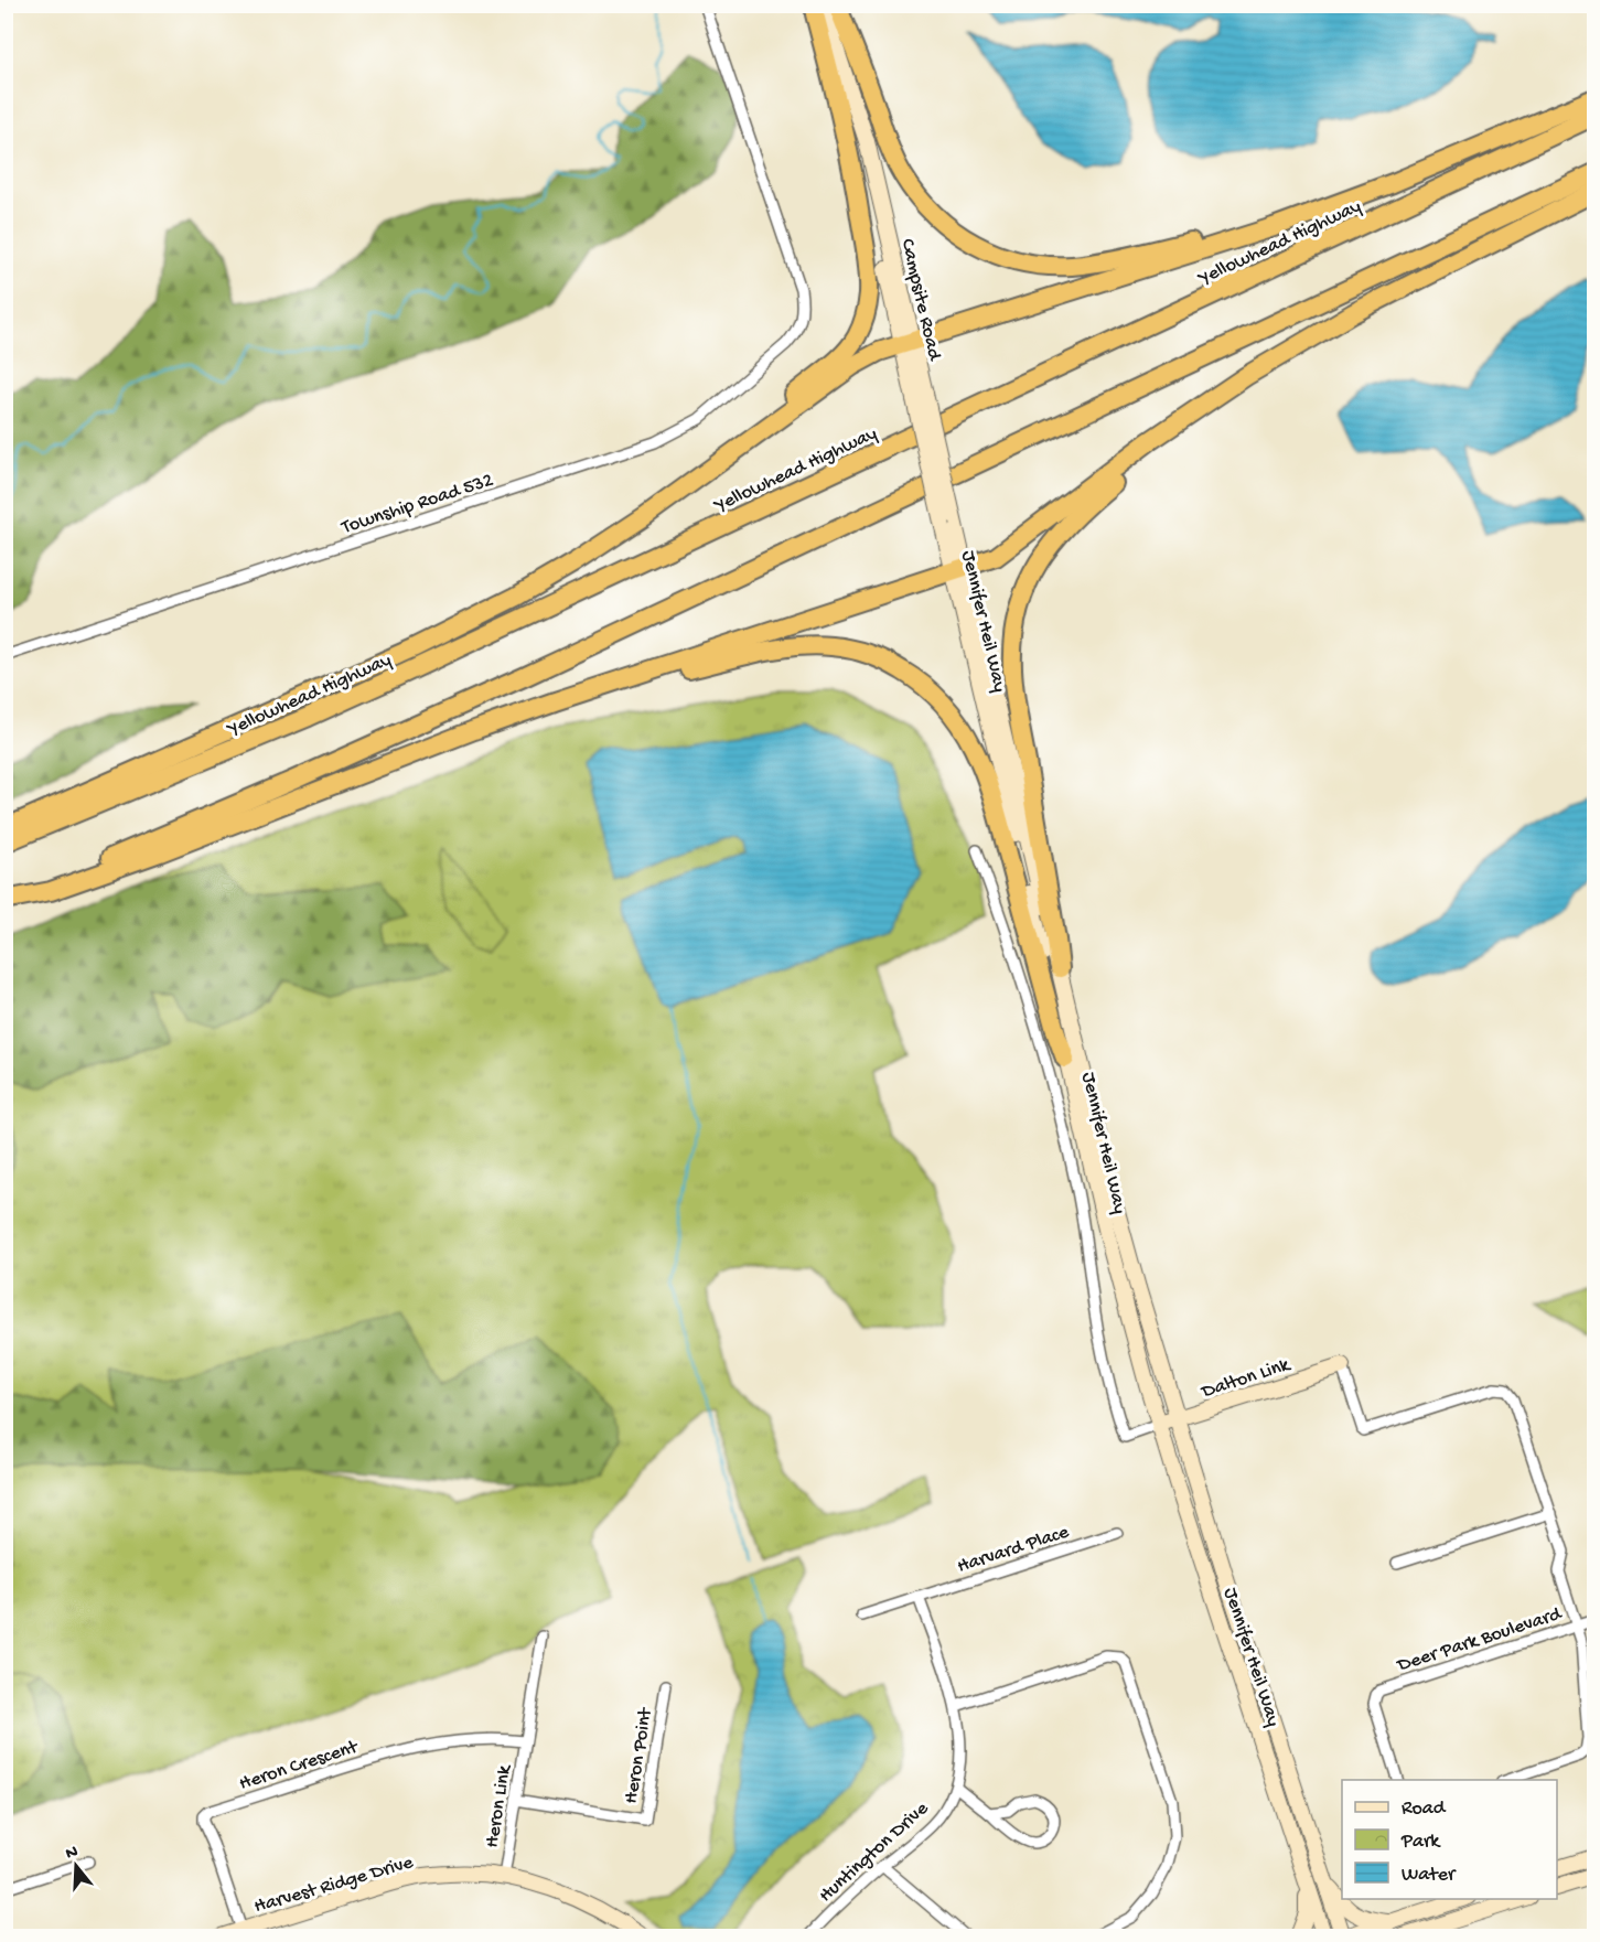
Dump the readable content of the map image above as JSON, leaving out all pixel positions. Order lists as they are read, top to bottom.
{
  "streets": {
    "highway": ["Yellowhead Highway"],
    "main road": [
      "Campsite Road",
      "Jennifer Heil Way",
      "Dalton Link",
      "Harvest Ridge Drive"
    ],
    "street": [
      "Township Road 532",
      "Harvard Place",
      "Deer Park Boulevard",
      "Heron Point",
      "Heron Crescent",
      "Heron Link",
      "Huntington Drive"
    ]
  },
  "crossings": [
    ["Campsite Road", "Jennifer Heil Way"],
    ["Jennifer Heil Way", "Dalton Link"],
    ["Harvard Place", "Huntington Drive"],
    ["Heron Point", "Heron Link"],
    ["Heron Crescent", "Heron Link"],
    ["Heron Crescent", "Harvest Ridge Drive"],
    ["Heron Link", "Harvest Ridge Drive"]
  ],
  "legend": ["Road", "Park", "Water"],
  "north": "top"
}
